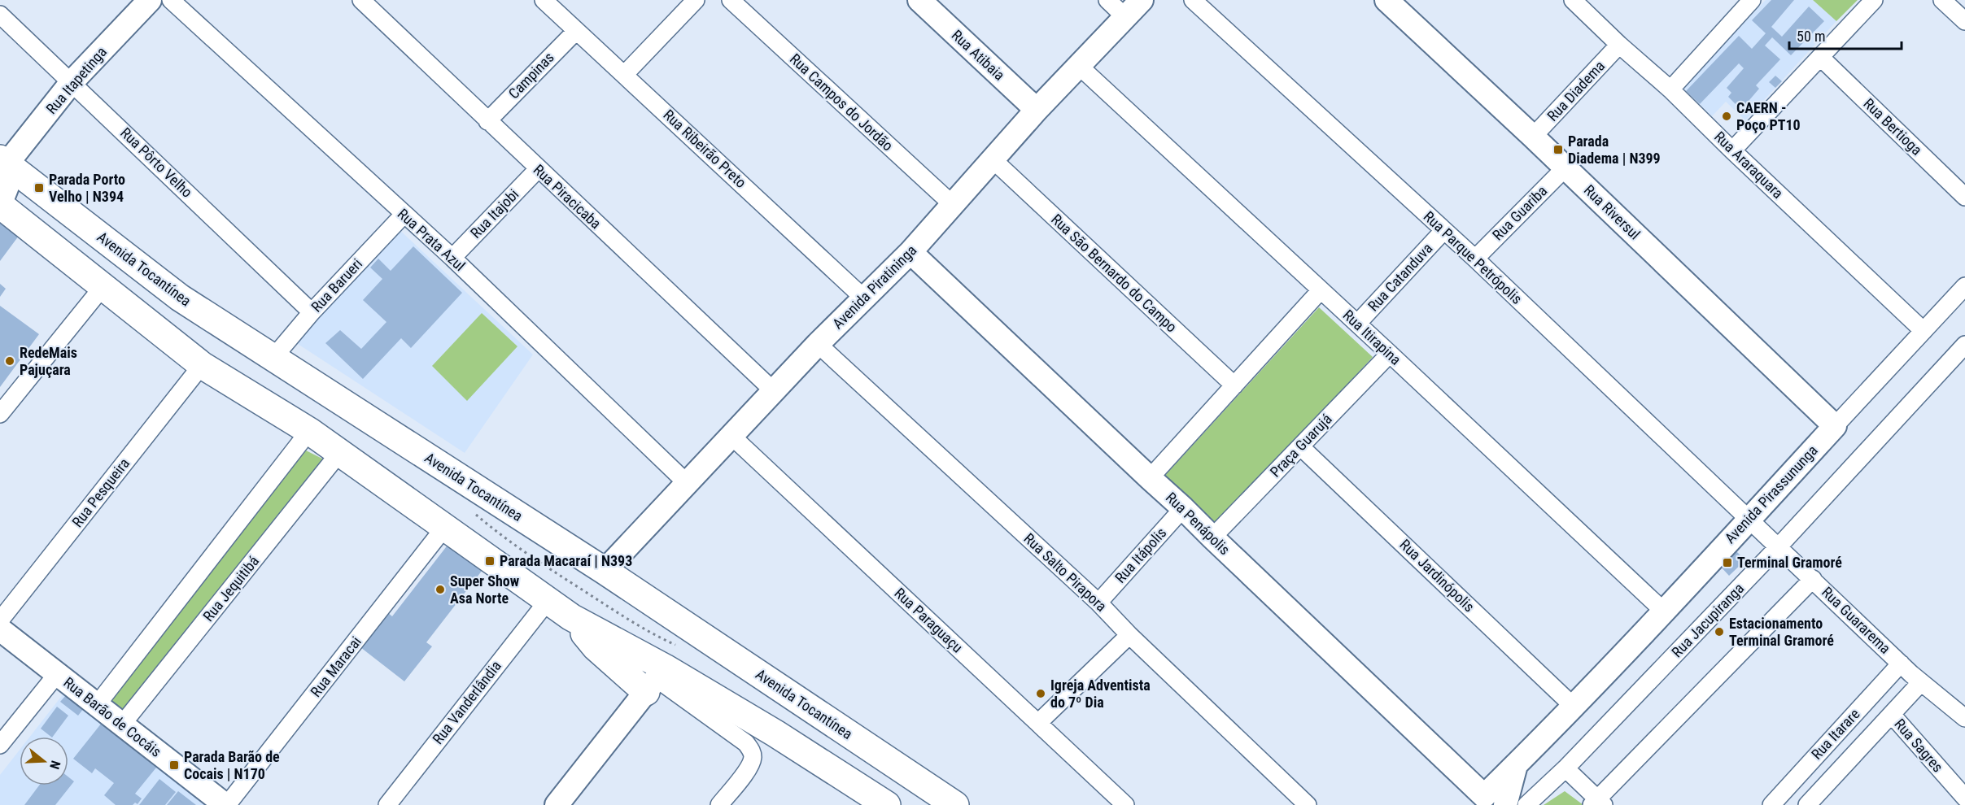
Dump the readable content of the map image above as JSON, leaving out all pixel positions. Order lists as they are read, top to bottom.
{
  "streets": {
    "main road": ["Avenida Tocantínea"],
    "street": [
      "Rua Atibaia",
      "Campinas",
      "Rua Itapetinga",
      "Rua Diadema",
      "Rua Campos do Jordão",
      "Rua Bertioga",
      "Rua Ribeirão Preto",
      "Rua Pôrto Velho",
      "Rua Araraquara",
      "Rua Piracicaba",
      "Rua Riversul",
      "Rua Guariba",
      "Rua Itajobi",
      "Rua Prata Azul",
      "Rua Parque Petrópolis",
      "Rua São Bernardo do Campo",
      "Rua Catanduva",
      "Rua Barueri",
      "Avenida Piratininga",
      "Rua Itirapina",
      "Praça Guarujá",
      "Rua Pesqueira",
      "Avenida Pirassununga",
      "Rua Penápolis",
      "Rua Itápolis",
      "Rua Salto Pirapora",
      "Rua Jardinópolis",
      "Rua Jequitibá",
      "Rua Paraguaçu",
      "Rua Jacupiranga",
      "Rua Guararema",
      "Rua Maracai",
      "Rua Vanderlândia",
      "Rua Barão de Cocáis",
      "Rua Itarare",
      "Rua Sagres"
    ]
  },
  "crossings": [
    ["Rua Atibaia", "Avenida Piratininga"],
    ["Campinas", "Rua Ribeirão Preto"],
    ["Campinas", "Rua Piracicaba"],
    ["Rua Itapetinga", "Rua Pôrto Velho"],
    ["Rua Itapetinga", "Avenida Tocantínea"],
    ["Rua Diadema", "Rua Araraquara"],
    ["Rua Diadema", "Rua Riversul"],
    ["Rua Campos do Jordão", "Avenida Piratininga"],
    ["Rua Ribeirão Preto", "Avenida Piratininga"],
    ["Rua Pôrto Velho", "Rua Barueri"],
    ["Rua Araraquara", "Avenida Pirassununga"],
    ["Rua Piracicaba", "Rua Itajobi"],
    ["Rua Piracicaba", "Avenida Piratininga"],
    ["Rua Riversul", "Rua Guariba"],
    ["Rua Riversul", "Avenida Pirassununga"],
    ["Rua Guariba", "Rua Parque Petrópolis"],
    ["Rua Itajobi", "Rua Prata Azul"],
    ["Rua Prata Azul", "Rua Barueri"],
    ["Rua Prata Azul", "Avenida Piratininga"],
    ["Rua Parque Petrópolis", "Rua Catanduva"],
    ["Rua Parque Petrópolis", "Avenida Pirassununga"],
    ["Rua Parque Petrópolis", "Rua Guararema"],
    ["Avenida Tocantínea", "Rua Barueri"],
    ["Avenida Tocantínea", "Avenida Piratininga"],
    ["Rua São Bernardo do Campo", "Avenida Piratininga"],
    ["Rua Catanduva", "Rua Itirapina"],
    ["Avenida Piratininga", "Rua Itirapina"],
    ["Avenida Piratininga", "Rua Penápolis"],
    ["Avenida Piratininga", "Rua Salto Pirapora"],
    ["Avenida Piratininga", "Rua Paraguaçu"],
    ["Rua Itirapina", "Praça Guarujá"],
    ["Rua Itirapina", "Avenida Pirassununga"],
    ["Praça Guarujá", "Rua Penápolis"],
    ["Praça Guarujá", "Rua Jardinópolis"],
    ["Avenida Pirassununga", "Rua Penápolis"],
    ["Avenida Pirassununga", "Rua Jardinópolis"],
    ["Avenida Pirassununga", "Rua Guararema"],
    ["Rua Penápolis", "Rua Itápolis"],
    ["Rua Itápolis", "Rua Salto Pirapora"],
    ["Rua Jequitibá", "Rua Barão de Cocáis"],
    ["Rua Jacupiranga", "Rua Guararema"],
    ["Rua Guararema", "Rua Itarare"],
    ["Rua Maracai", "Rua Barão de Cocáis"],
    ["Rua Itarare", "Rua Sagres"]
  ],
  "places": {
    "other": [
      "CAERN - Poço PT10",
      "RedeMais Pajuçara",
      "Super Show Asa Norte",
      "Estacionamento Terminal Gramoré",
      "Igreja Adventista do 7º Dia"
    ],
    "transit": [
      "Parada Diadema | N399",
      "Parada Porto Velho | N394",
      "Parada Macaraí | N393",
      "Terminal Gramoré",
      "Parada Barão de Cocais | N170"
    ]
  },
  "scale_bar": "50 m",
  "north": "right"
}
